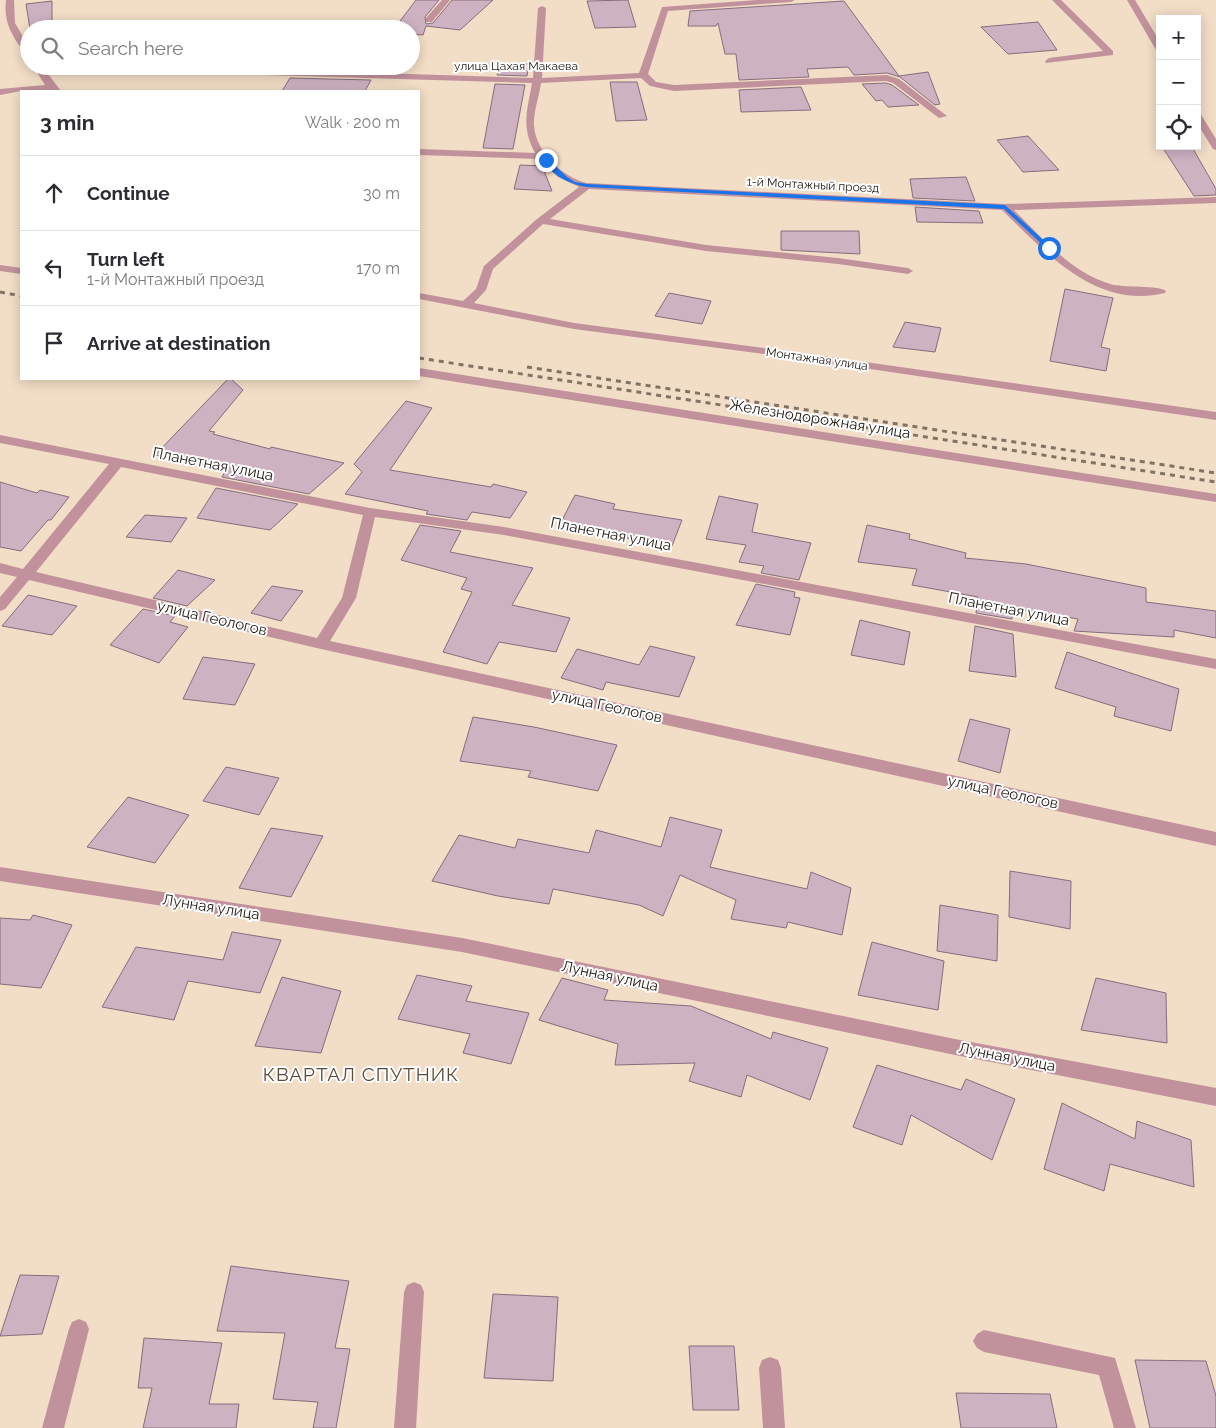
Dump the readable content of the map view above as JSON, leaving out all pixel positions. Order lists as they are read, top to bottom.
{
  "streets": {
    "street": [
      "улица Цахая Макаева",
      "1-й Монтажный проезд",
      "Монтажная улица",
      "Железнодорожная улица",
      "Планетная улица",
      "улица Геологов",
      "Лунная улица"
    ]
  },
  "districts": ["КВАРТАЛ СПУТНИК"],
  "page": {
    "map_buttons": ["+", "−"],
    "search": "Search here",
    "heading": ["3 min", "Walk · 200 m"],
    "list": [
      ["Continue", "30 m"],
      ["Turn left", "1-й Монтажный проезд", "170 m"],
      "Arrive at destination"
    ]
  }
}
